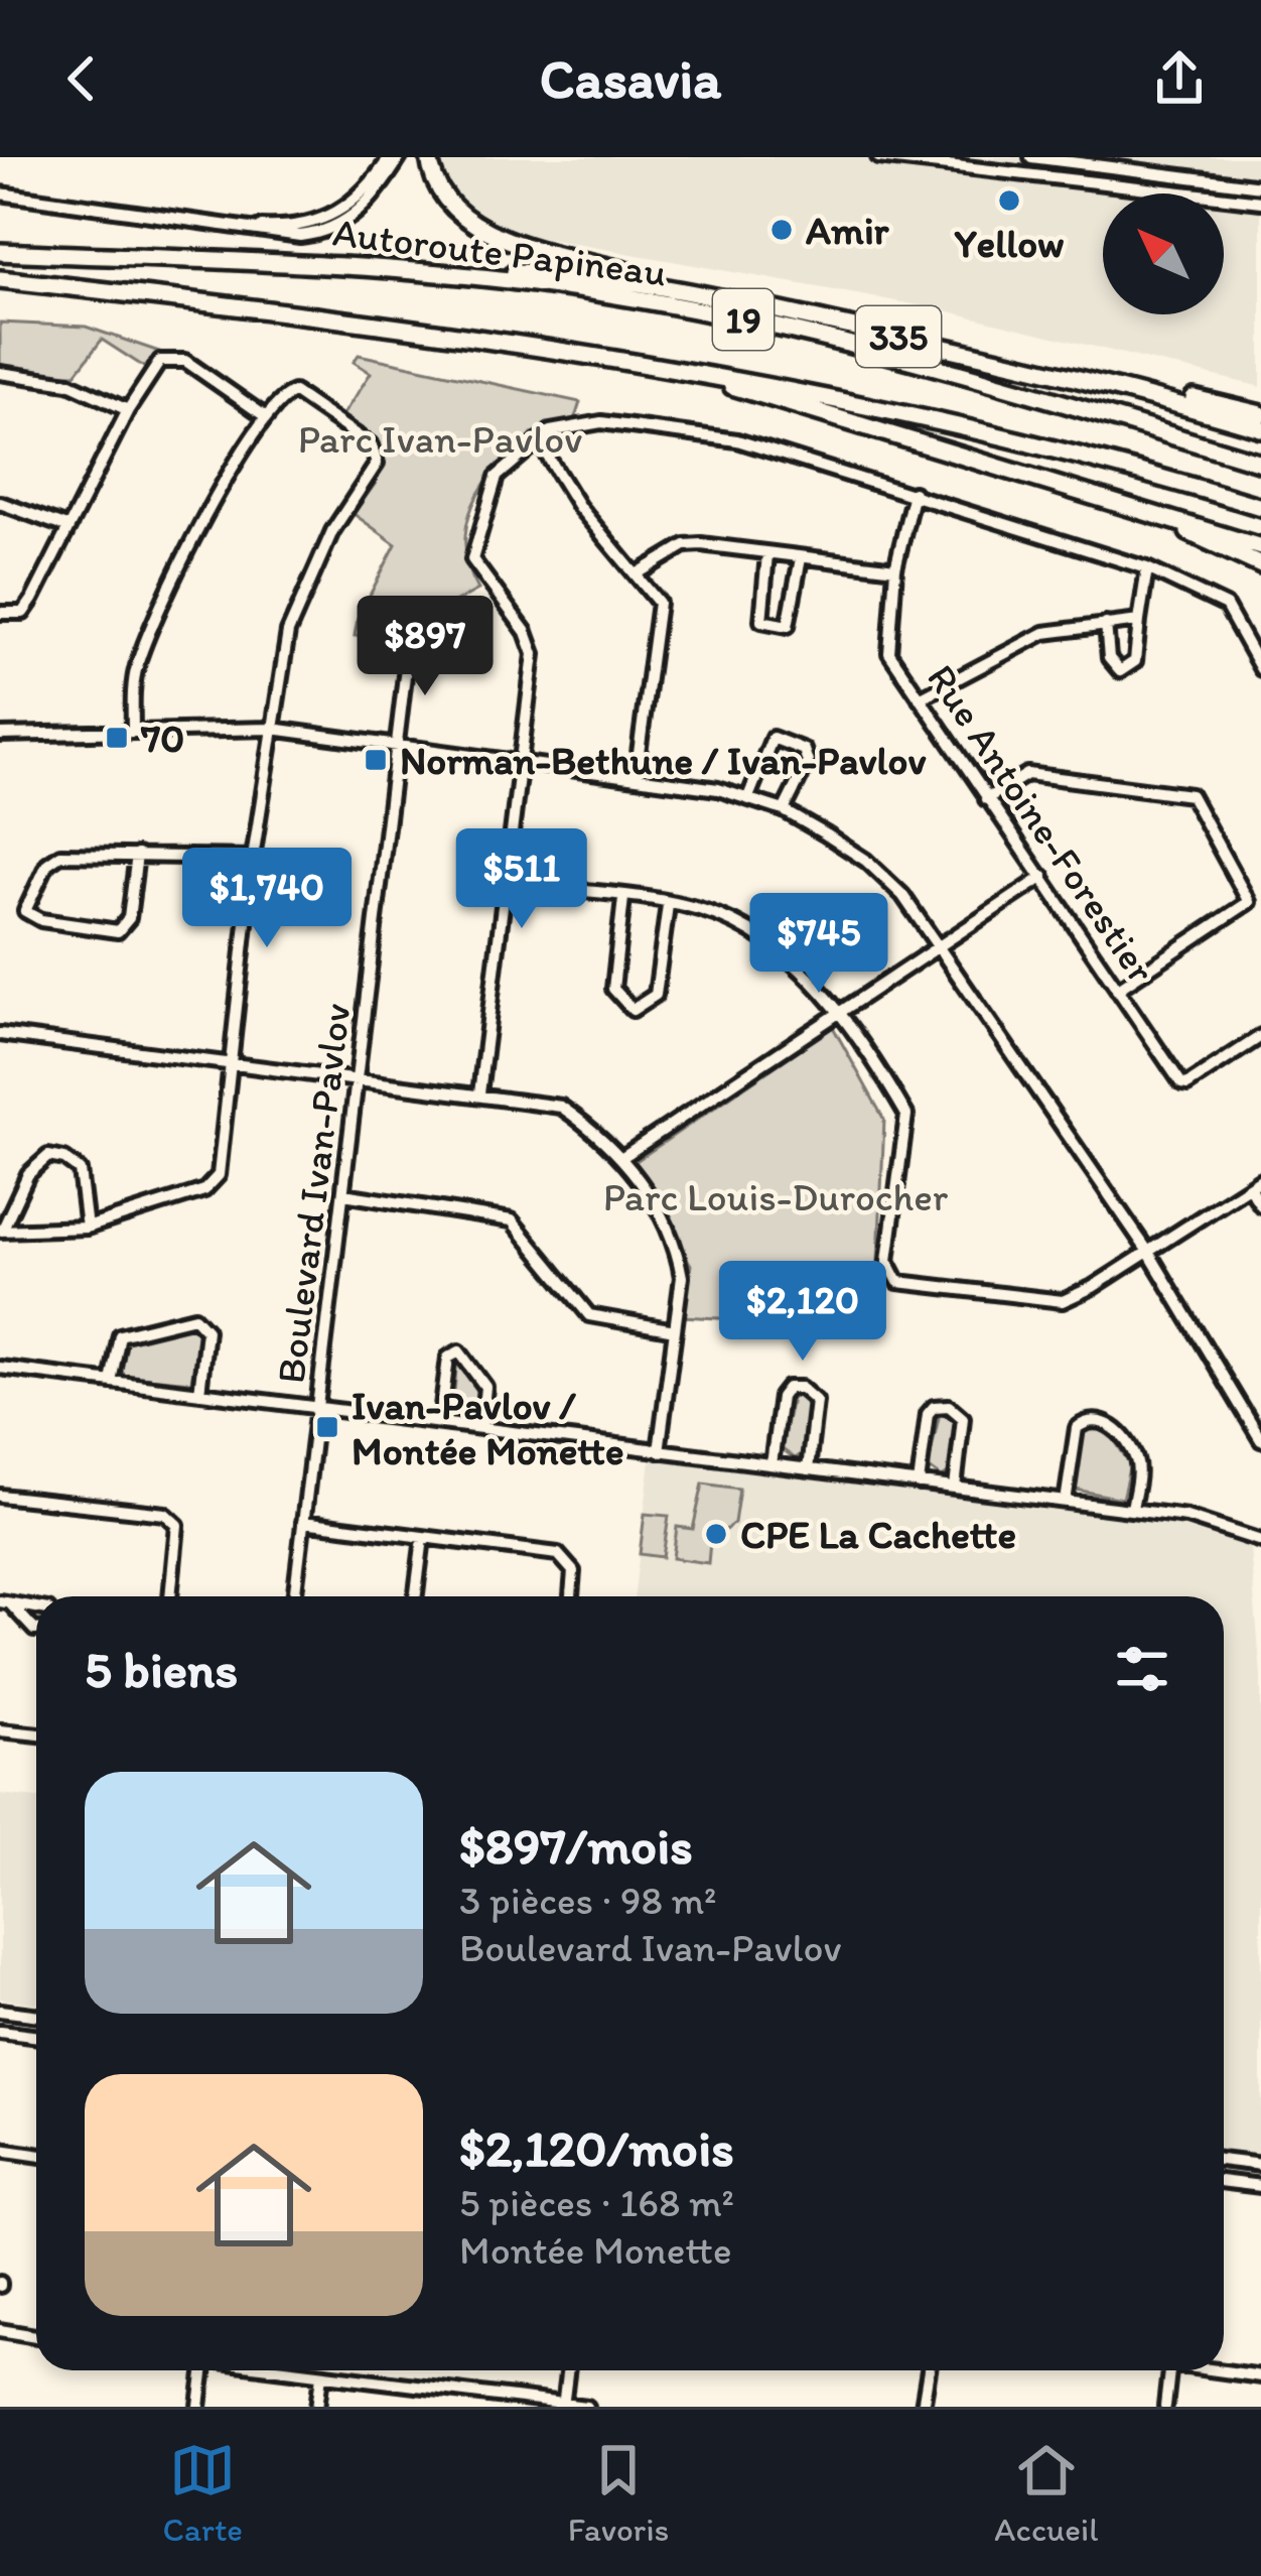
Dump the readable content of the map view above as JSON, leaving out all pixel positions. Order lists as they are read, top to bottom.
{
  "streets": {
    "highway": ["Autoroute Papineau", "19", "335"],
    "street": ["Rue Antoine-Forestier", "Boulevard Ivan-Pavlov"]
  },
  "crossings": [
    ["Autoroute Papineau", "335"],
    ["19", "335"]
  ],
  "parks": ["Parc Ivan-Pavlov", "Parc Louis-Durocher"],
  "places": {
    "other": ["Yellow", "Amir", "CPE La Cachette"],
    "transit": ["70", "Norman-Bethune / Ivan-Pavlov", "Ivan-Pavlov / Montée Monette"]
  },
  "north": "top left",
  "page": {
    "header": "Casavia",
    "price": [
      "$897",
      "$511",
      "$1,740",
      "$745",
      "$2,120"
    ],
    "heading": "5 biens",
    "list": [
      {
        "name": "$897/mois",
        "note": "3 pièces · 98 m² · Boulevard Ivan-Pavlov"
      },
      {
        "name": "$2,120/mois",
        "note": "5 pièces · 168 m² · Montée Monette"
      }
    ],
    "tabs": ["Carte", "Favoris", "Accueil"]
  }
}
